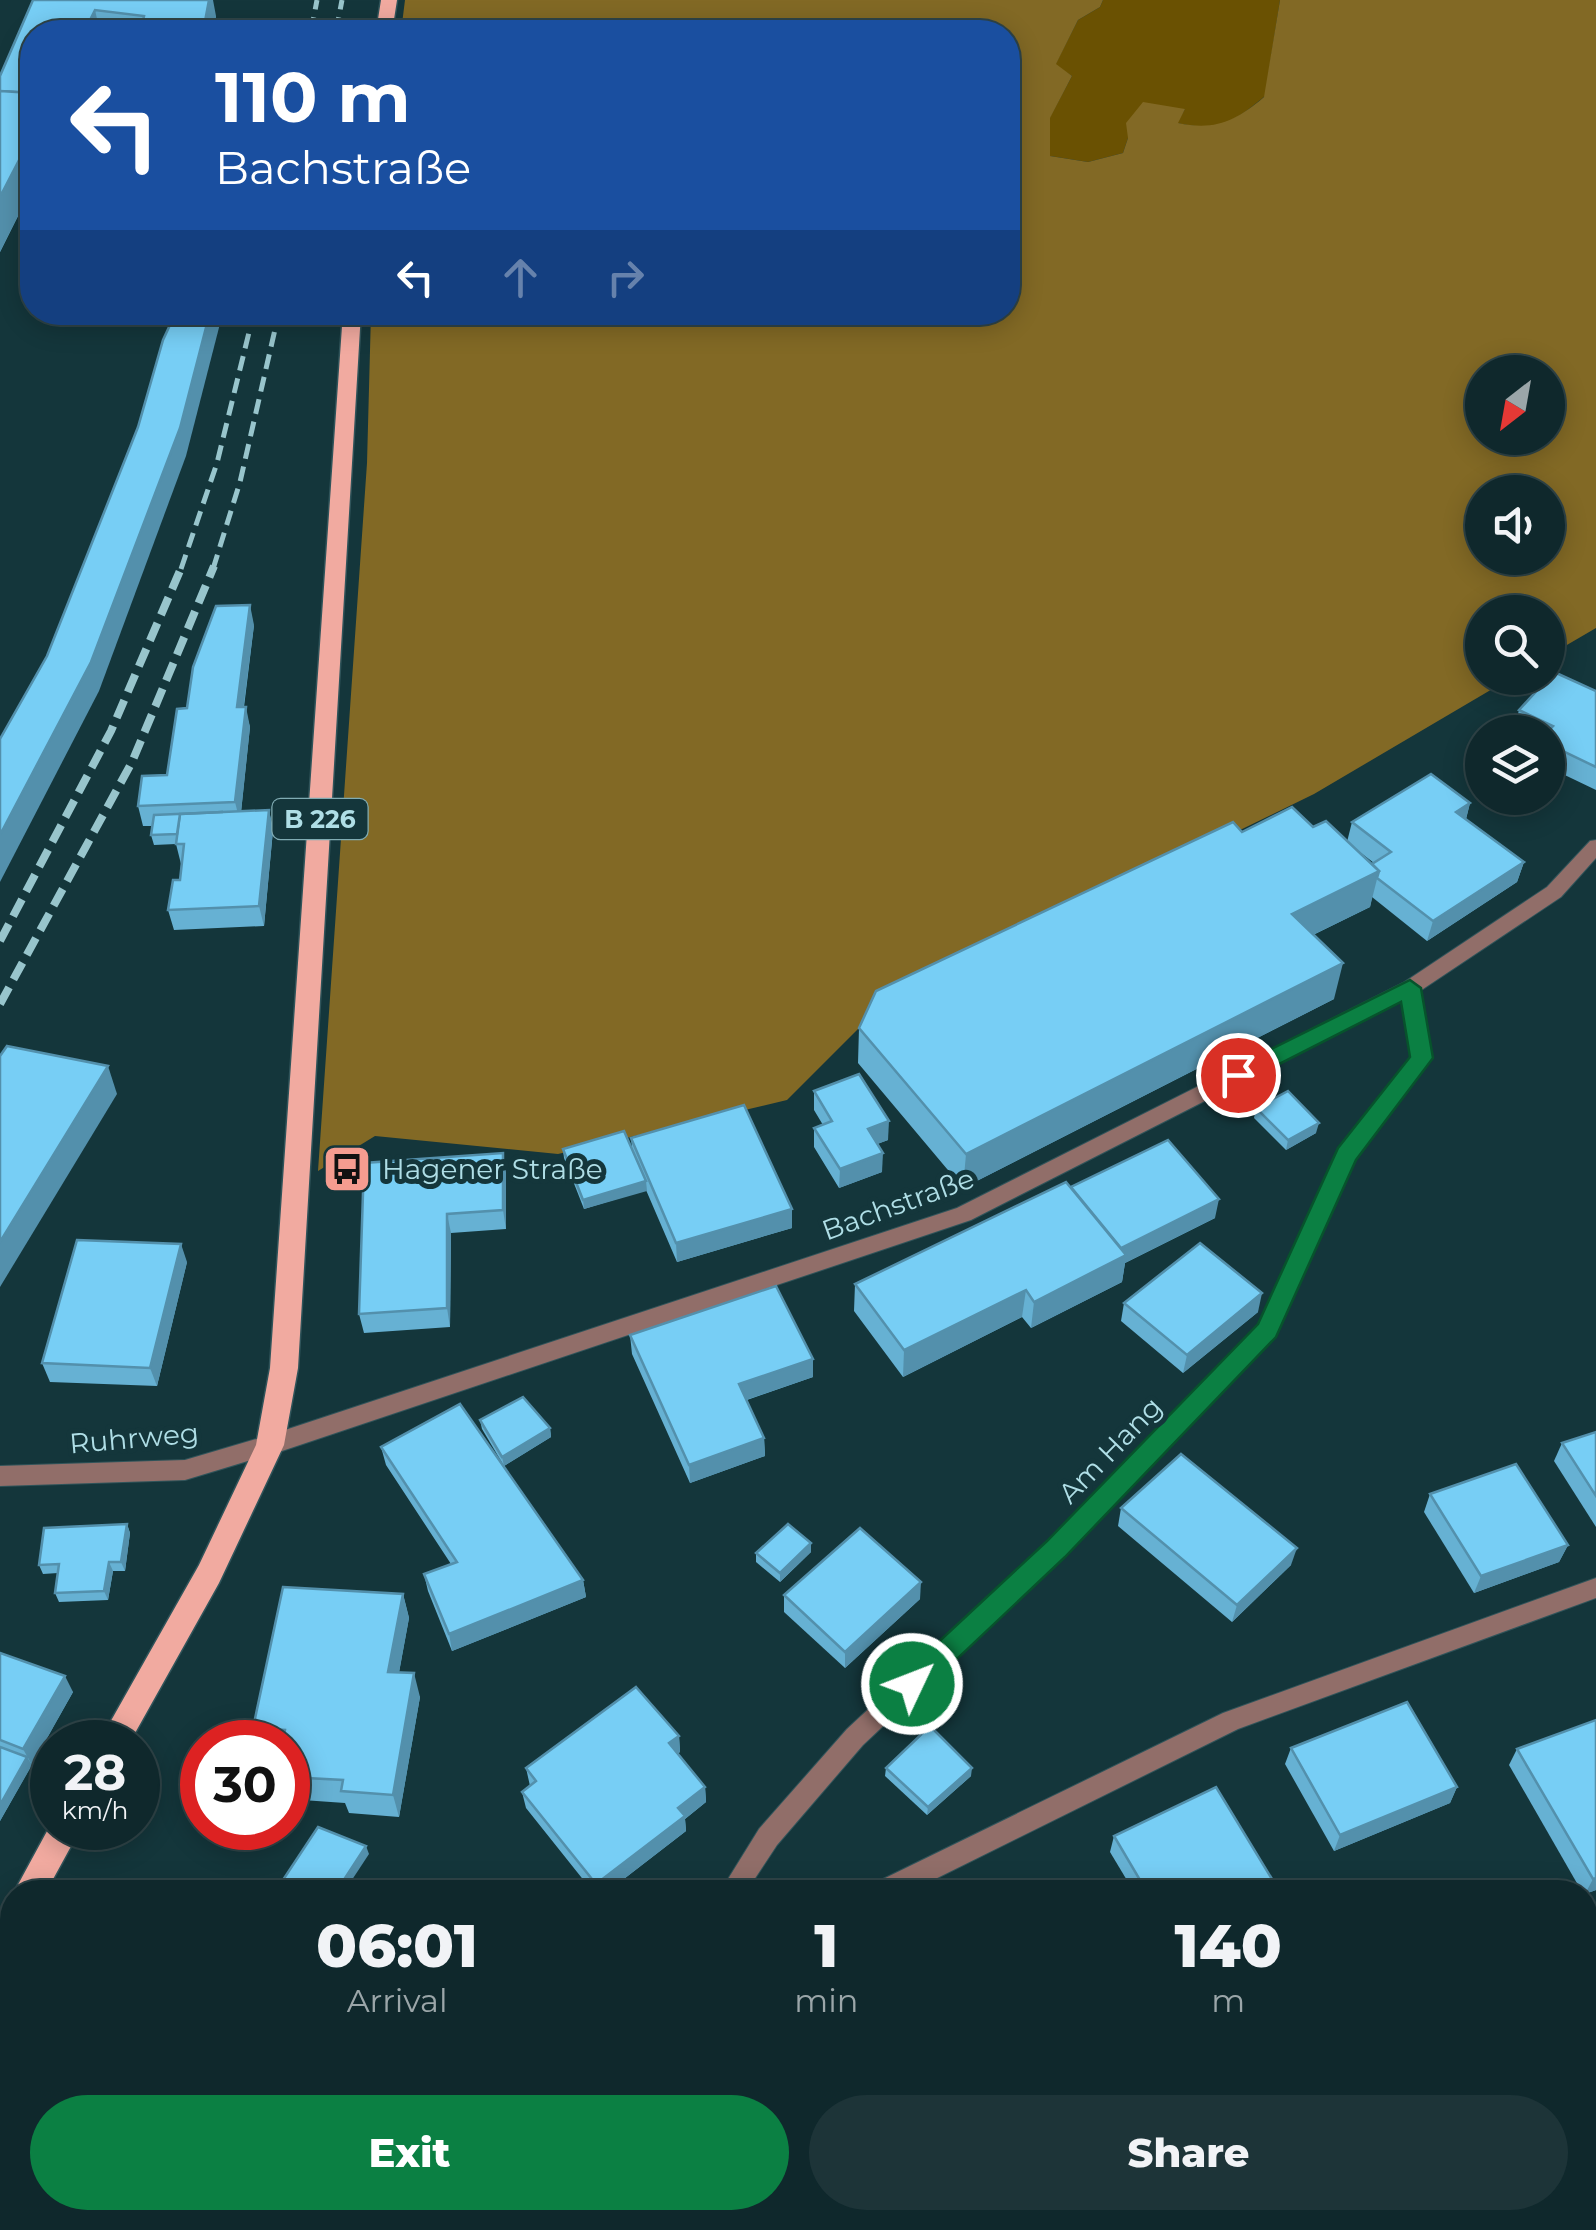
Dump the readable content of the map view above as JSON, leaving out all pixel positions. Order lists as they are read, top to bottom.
{
  "streets": {
    "main road": ["B 226"],
    "street": ["Bachstraße", "Ruhrweg", "Am Hang"]
  },
  "crossings": [
    ["B 226", "Bachstraße"],
    ["B 226", "Ruhrweg"],
    ["Bachstraße", "Ruhrweg"],
    ["Bachstraße", "Am Hang"]
  ],
  "places": {
    "bus stop": ["Hagener Straße"]
  },
  "north": "bottom left",
  "page": {
    "turn": ["110 m", "Bachstraße"],
    "speed": "28 km/h",
    "limit": "30",
    "eta": [
      "06:01",
      "Arrival",
      "1",
      "min",
      "140",
      "m"
    ],
    "buttons": ["Exit", "Share"]
  }
}
